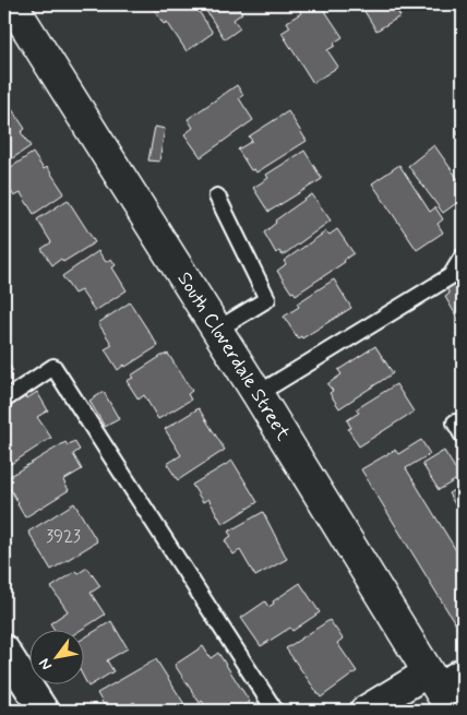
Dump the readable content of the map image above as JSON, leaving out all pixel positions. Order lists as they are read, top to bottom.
{
  "streets": {
    "street": ["South Cloverdale Street"]
  },
  "house_numbers": ["3923"],
  "north": "bottom left"
}
